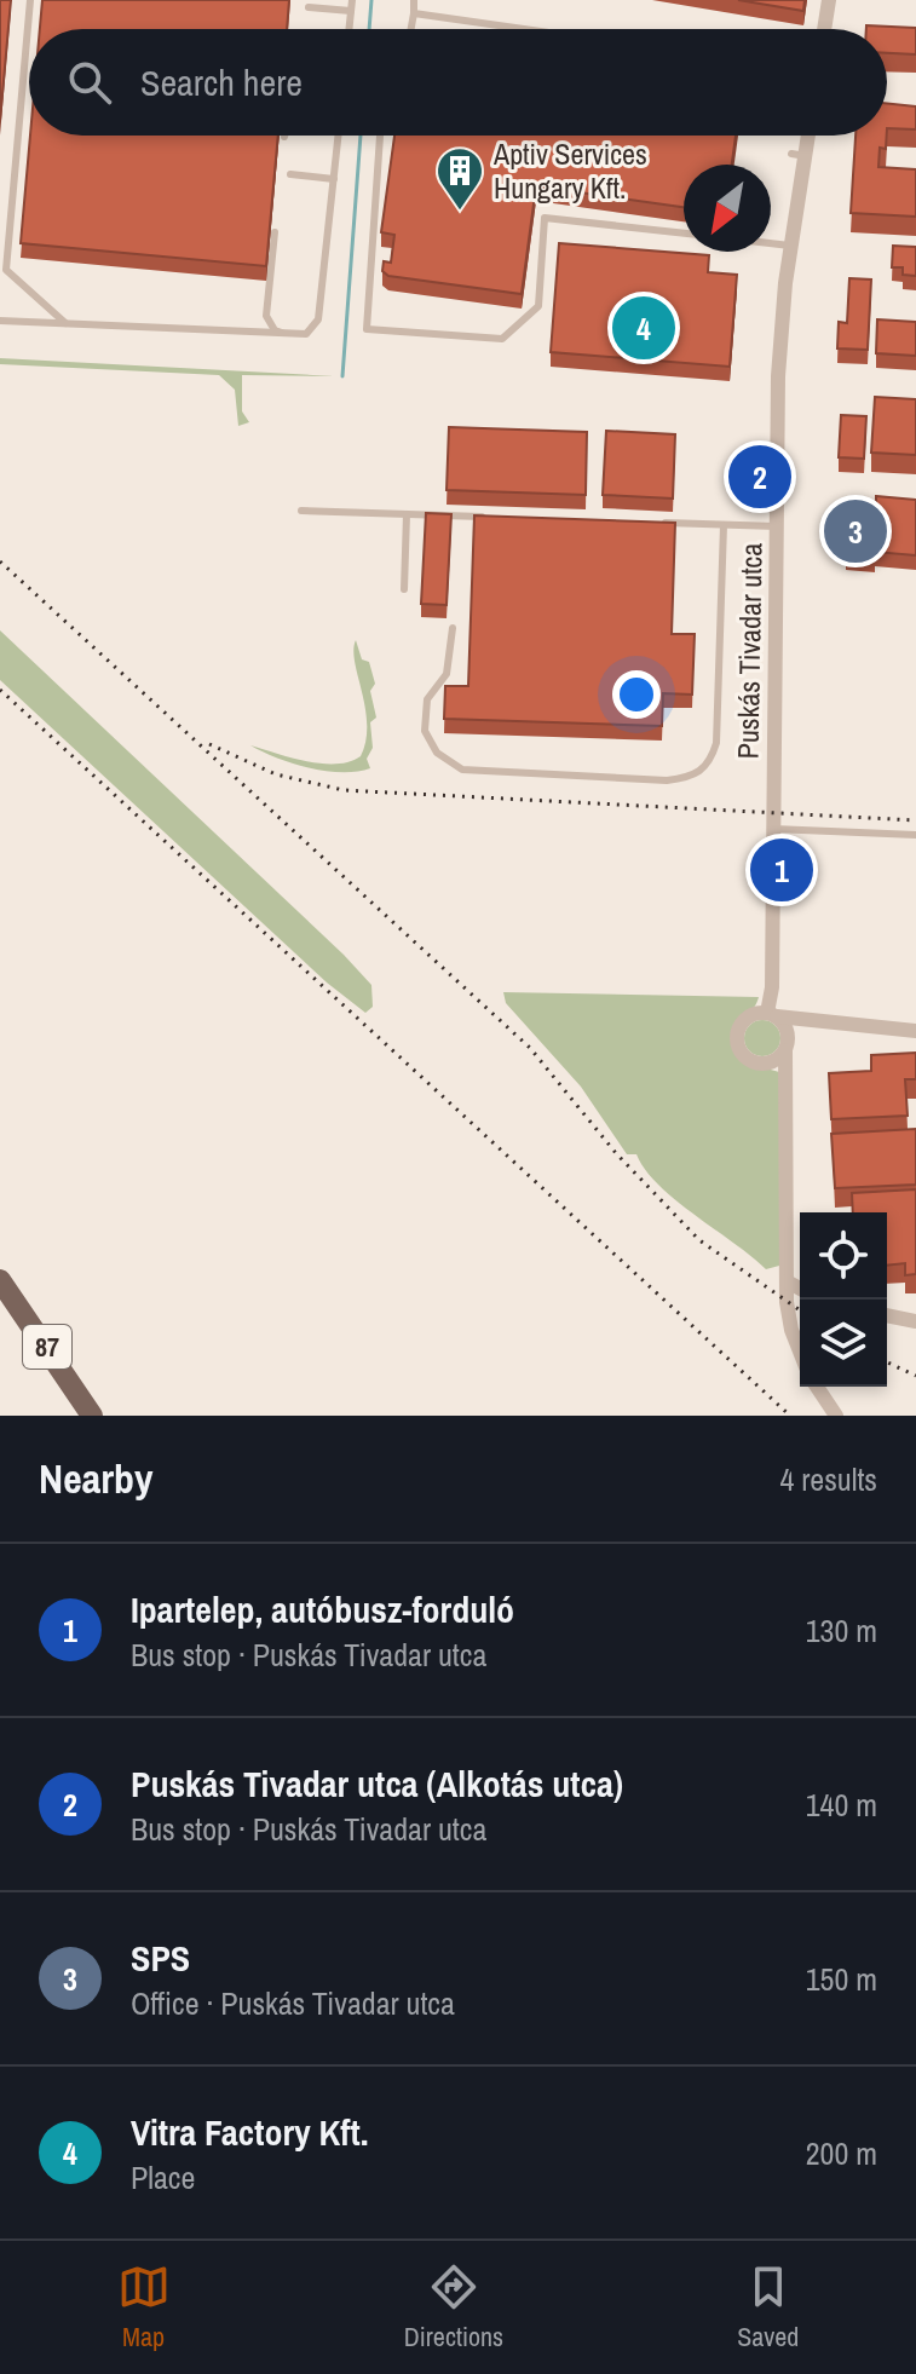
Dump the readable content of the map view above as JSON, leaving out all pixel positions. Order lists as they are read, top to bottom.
{
  "streets": {
    "main road": ["87"],
    "street": ["Puskás Tivadar utca"]
  },
  "places": {
    "building": ["Aptiv Services Hungary Kft."]
  },
  "north": "bottom left",
  "page": {
    "search": "Search here",
    "pins": [
      "4",
      "2",
      "3",
      "1"
    ],
    "heading": ["Nearby", "4 results"],
    "list": [
      {
        "mark": "1",
        "name": "Ipartelep, autóbusz-forduló",
        "note": "Bus stop · Puskás Tivadar utca",
        "value": "130 m"
      },
      {
        "mark": "2",
        "name": "Puskás Tivadar utca (Alkotás utca)",
        "note": "Bus stop · Puskás Tivadar utca",
        "value": "140 m"
      },
      {
        "mark": "3",
        "name": "SPS",
        "note": "Office · Puskás Tivadar utca",
        "value": "150 m"
      },
      {
        "mark": "4",
        "name": "Vitra Factory Kft.",
        "note": "Place",
        "value": "200 m"
      }
    ],
    "nav": ["Map", "Directions", "Saved"]
  }
}
